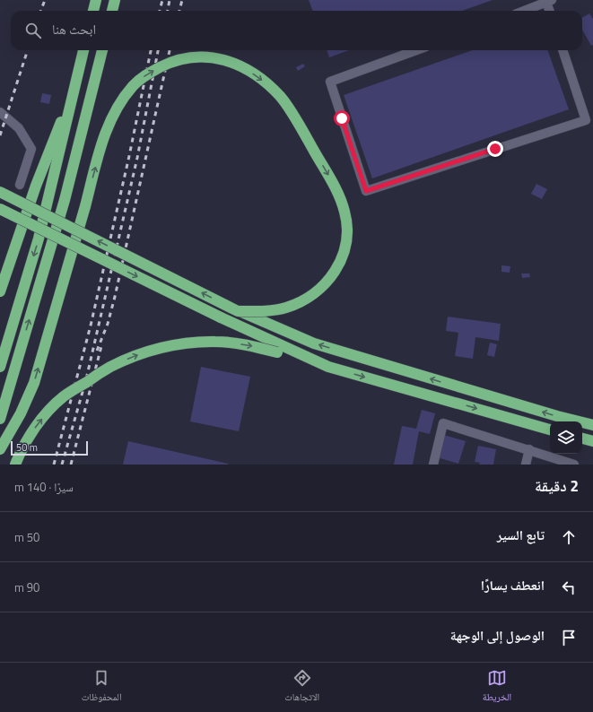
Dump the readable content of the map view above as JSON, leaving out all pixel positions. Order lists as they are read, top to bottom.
{
  "scale_bar": "50 m",
  "page": {
    "search": "ابحث هنا",
    "scale": "50 m",
    "heading": ["2 دقيقة", "سيرًا · 140 m"],
    "list": [
      ["تابع السير", "50 m"],
      ["انعطف يسارًا", "90 m"],
      "الوصول إلى الوجهة"
    ],
    "nav": ["الخريطة", "الاتجاهات", "المحفوظات"]
  }
}
